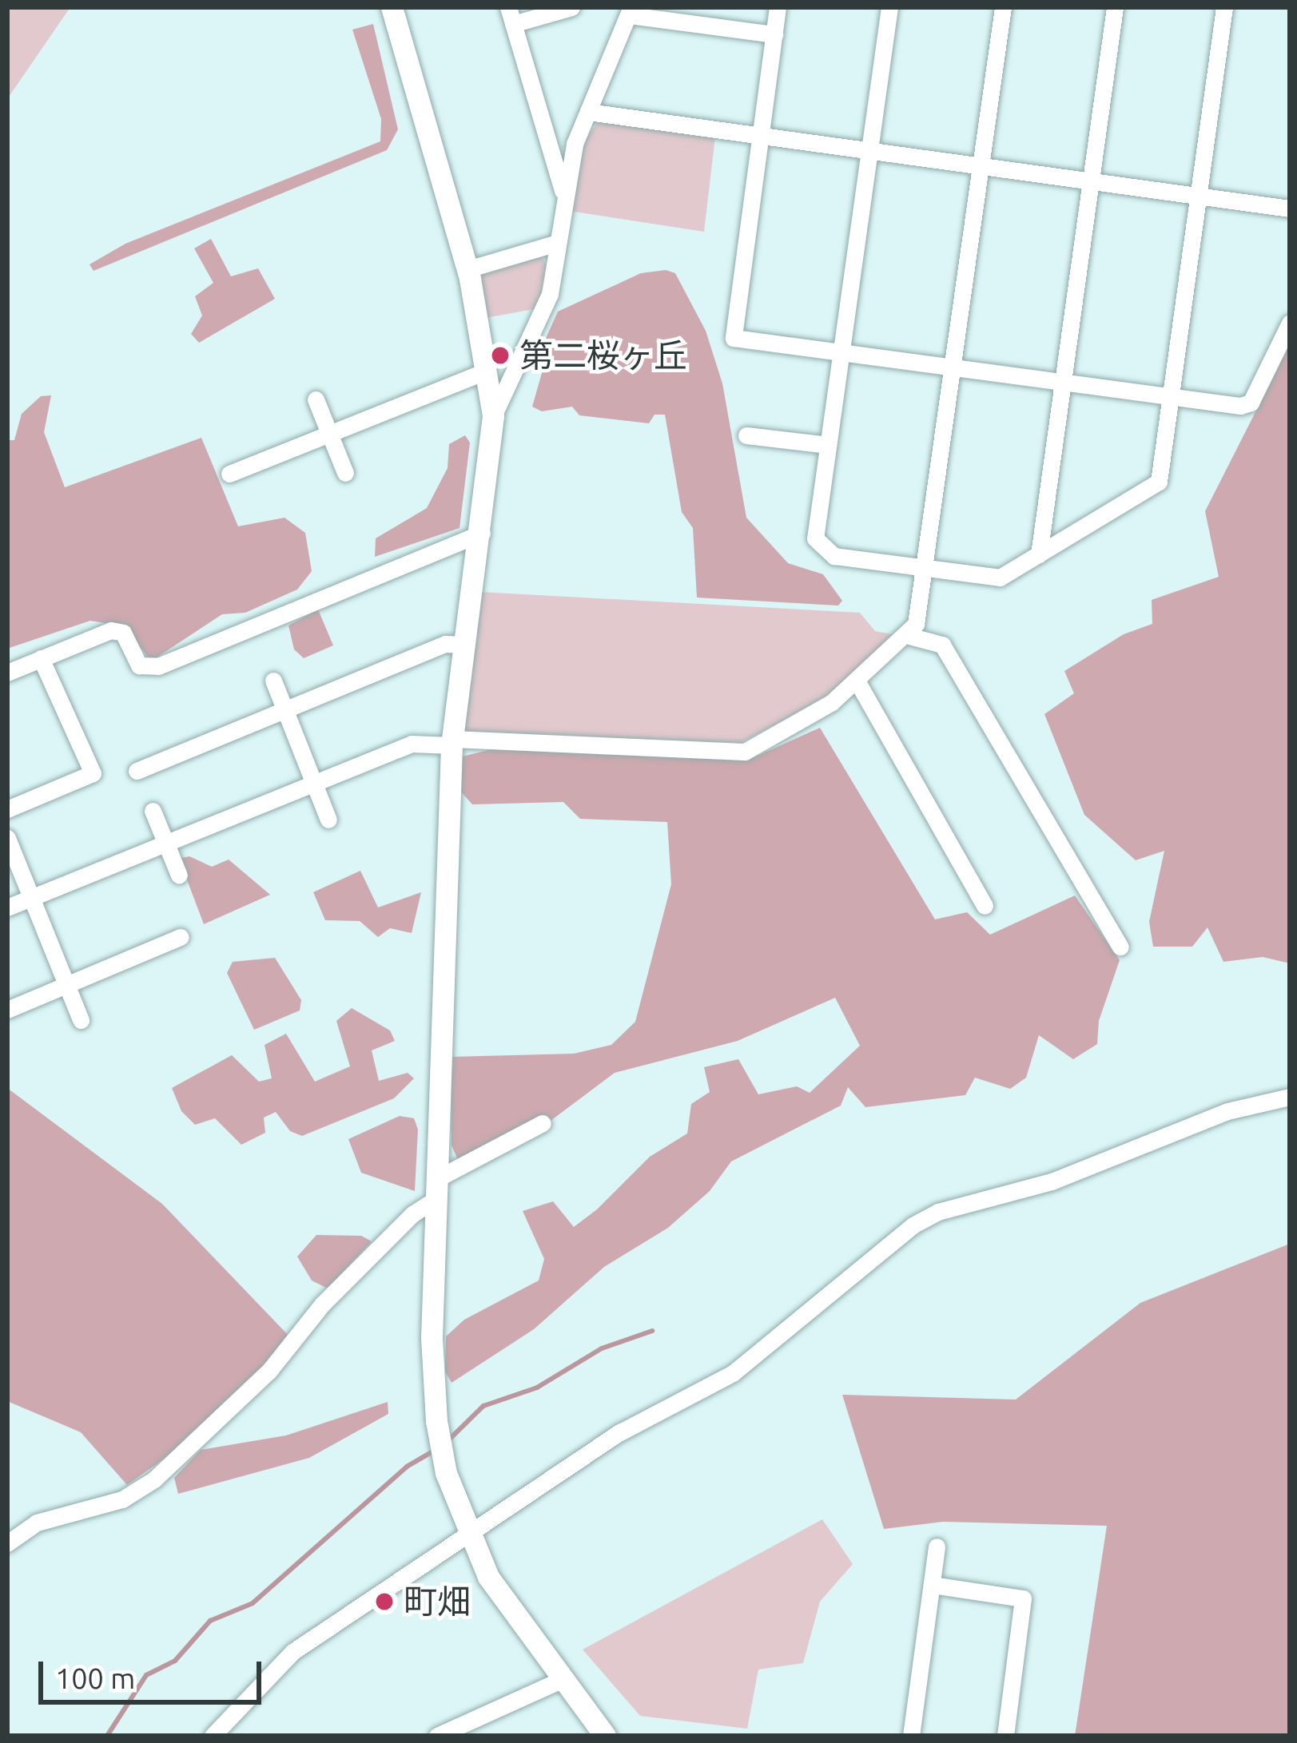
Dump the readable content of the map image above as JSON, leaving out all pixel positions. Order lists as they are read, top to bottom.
{
  "places": ["第二桜ヶ丘", "町畑"],
  "scale_bar": "100 m"
}
